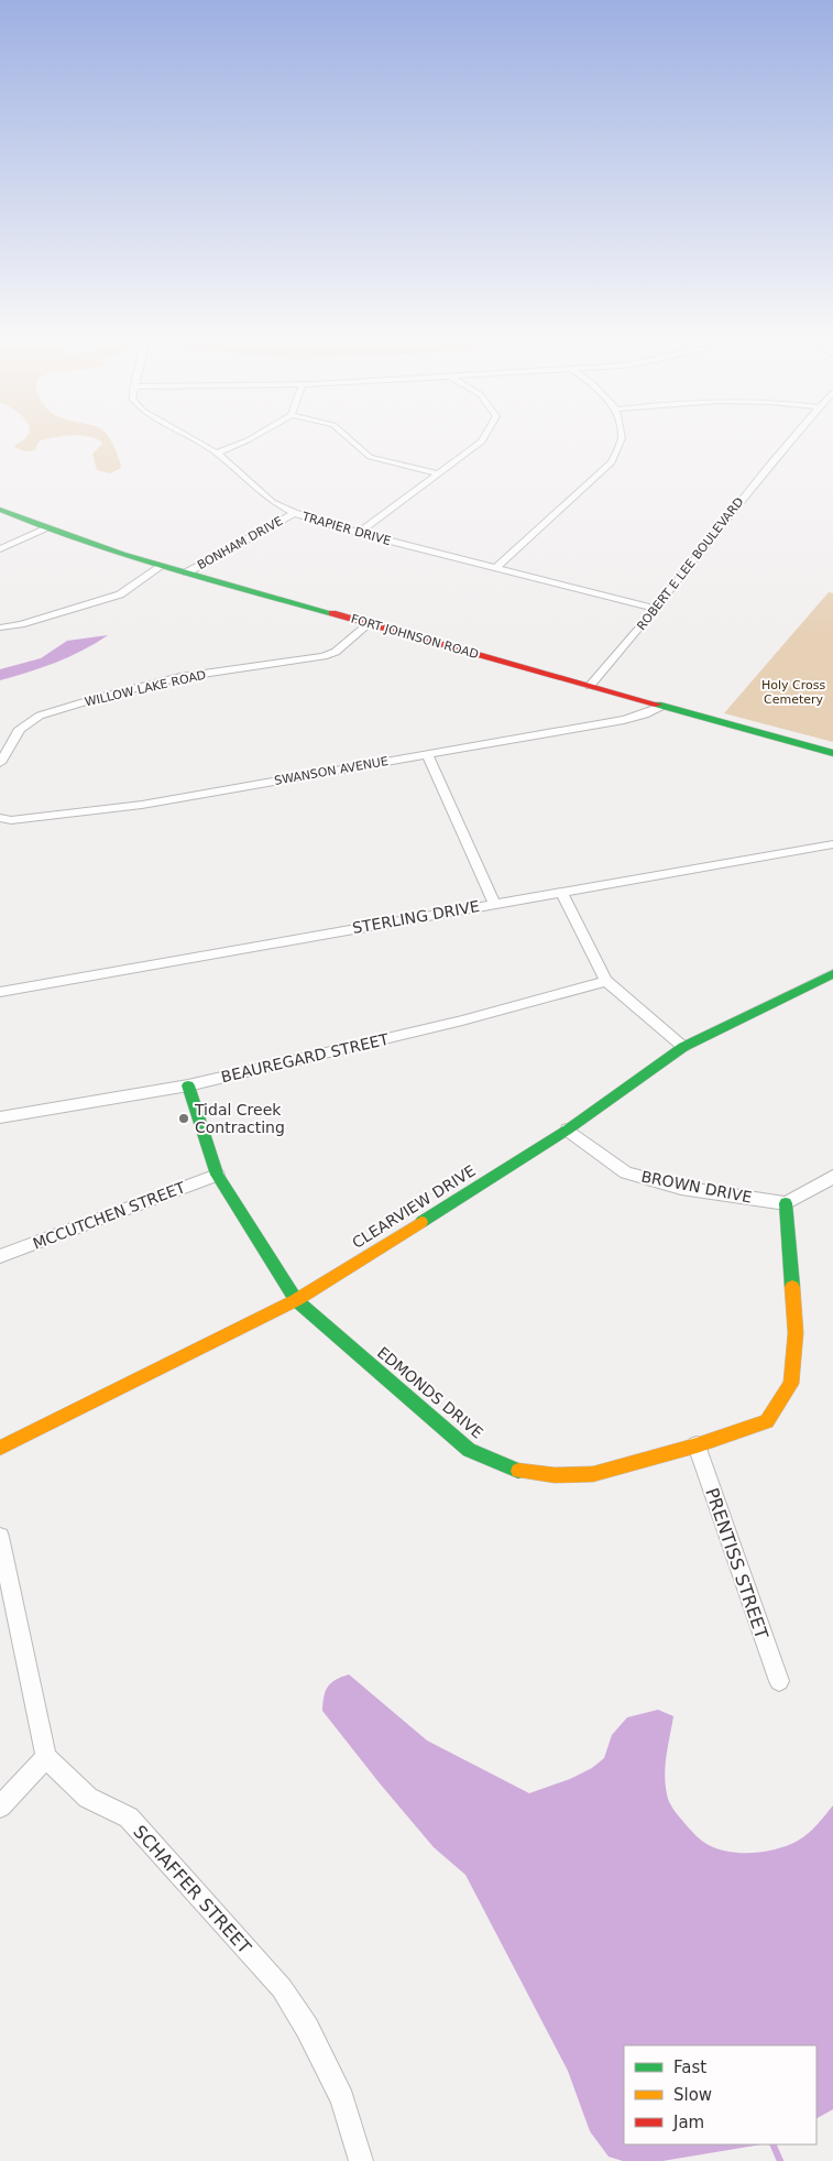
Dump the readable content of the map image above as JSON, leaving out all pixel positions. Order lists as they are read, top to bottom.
{
  "streets": {
    "street": [
      "TRAPIER DRIVE",
      "BONHAM DRIVE",
      "ROBERT E LEE BOULEVARD",
      "FORT JOHNSON ROAD",
      "WILLOW LAKE ROAD",
      "SWANSON AVENUE",
      "STERLING DRIVE",
      "BEAUREGARD STREET",
      "BROWN DRIVE",
      "CLEARVIEW DRIVE",
      "MCCUTCHEN STREET",
      "EDMONDS DRIVE",
      "PRENTISS STREET",
      "SCHAFFER STREET"
    ]
  },
  "crossings": [
    ["TRAPIER DRIVE", "BONHAM DRIVE"],
    ["TRAPIER DRIVE", "ROBERT E LEE BOULEVARD"],
    ["BONHAM DRIVE", "FORT JOHNSON ROAD"],
    ["ROBERT E LEE BOULEVARD", "FORT JOHNSON ROAD"],
    ["FORT JOHNSON ROAD", "WILLOW LAKE ROAD"],
    ["FORT JOHNSON ROAD", "SWANSON AVENUE"],
    ["BEAUREGARD STREET", "EDMONDS DRIVE"],
    ["BROWN DRIVE", "CLEARVIEW DRIVE"],
    ["BROWN DRIVE", "EDMONDS DRIVE"],
    ["CLEARVIEW DRIVE", "EDMONDS DRIVE"],
    ["MCCUTCHEN STREET", "EDMONDS DRIVE"],
    ["EDMONDS DRIVE", "PRENTISS STREET"]
  ],
  "parks": ["Holy Cross Cemetery"],
  "places": ["Tidal Creek Contracting"],
  "legend": ["Fast", "Slow", "Jam"]
}
